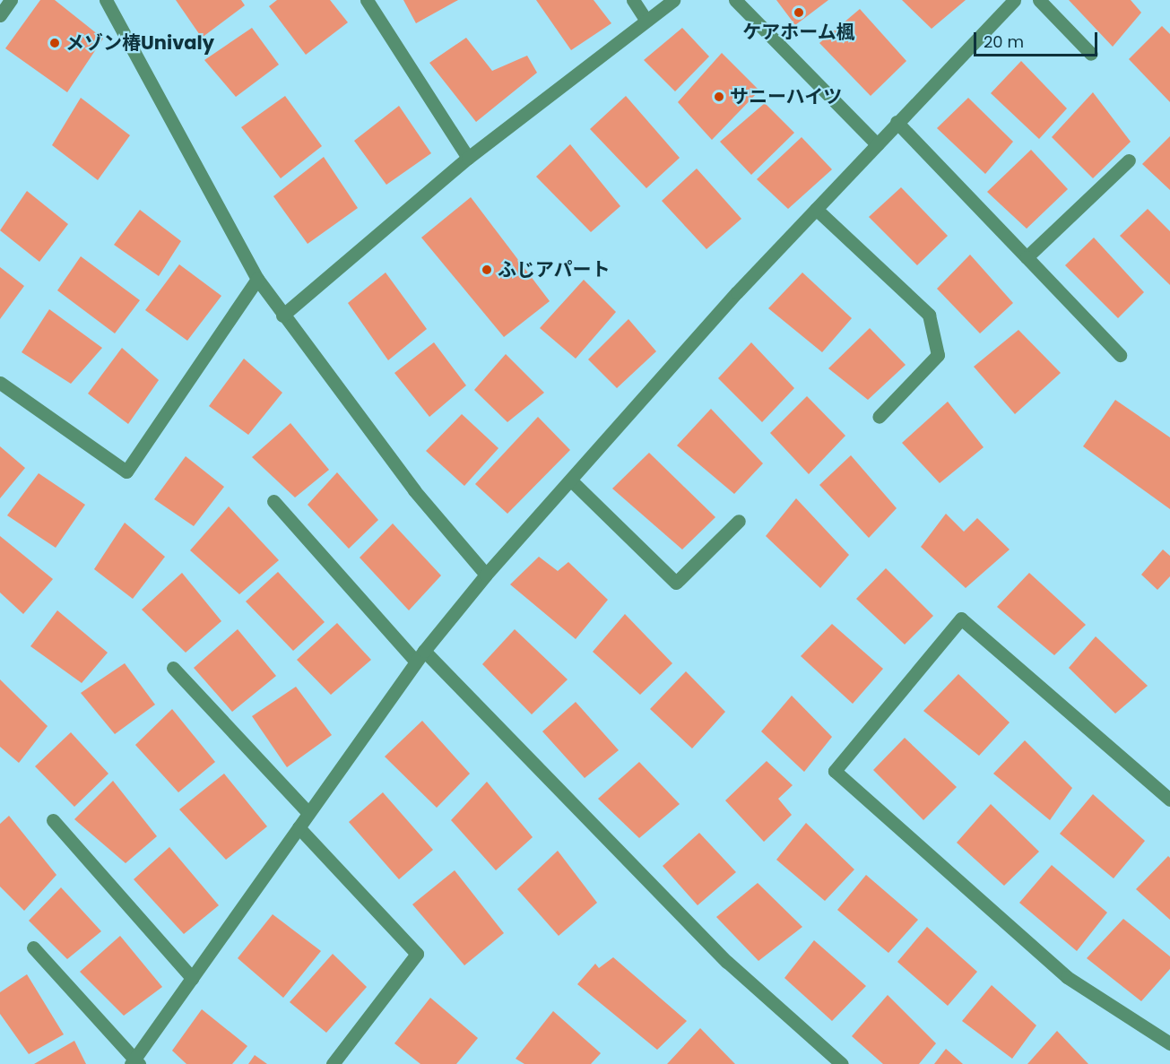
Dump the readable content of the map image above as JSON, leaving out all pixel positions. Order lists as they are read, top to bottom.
{
  "places": [
    "ケアホーム楓",
    "メゾン椿Univaly",
    "サニーハイツ",
    "ふじアパート"
  ],
  "scale_bar": "20 m"
}
